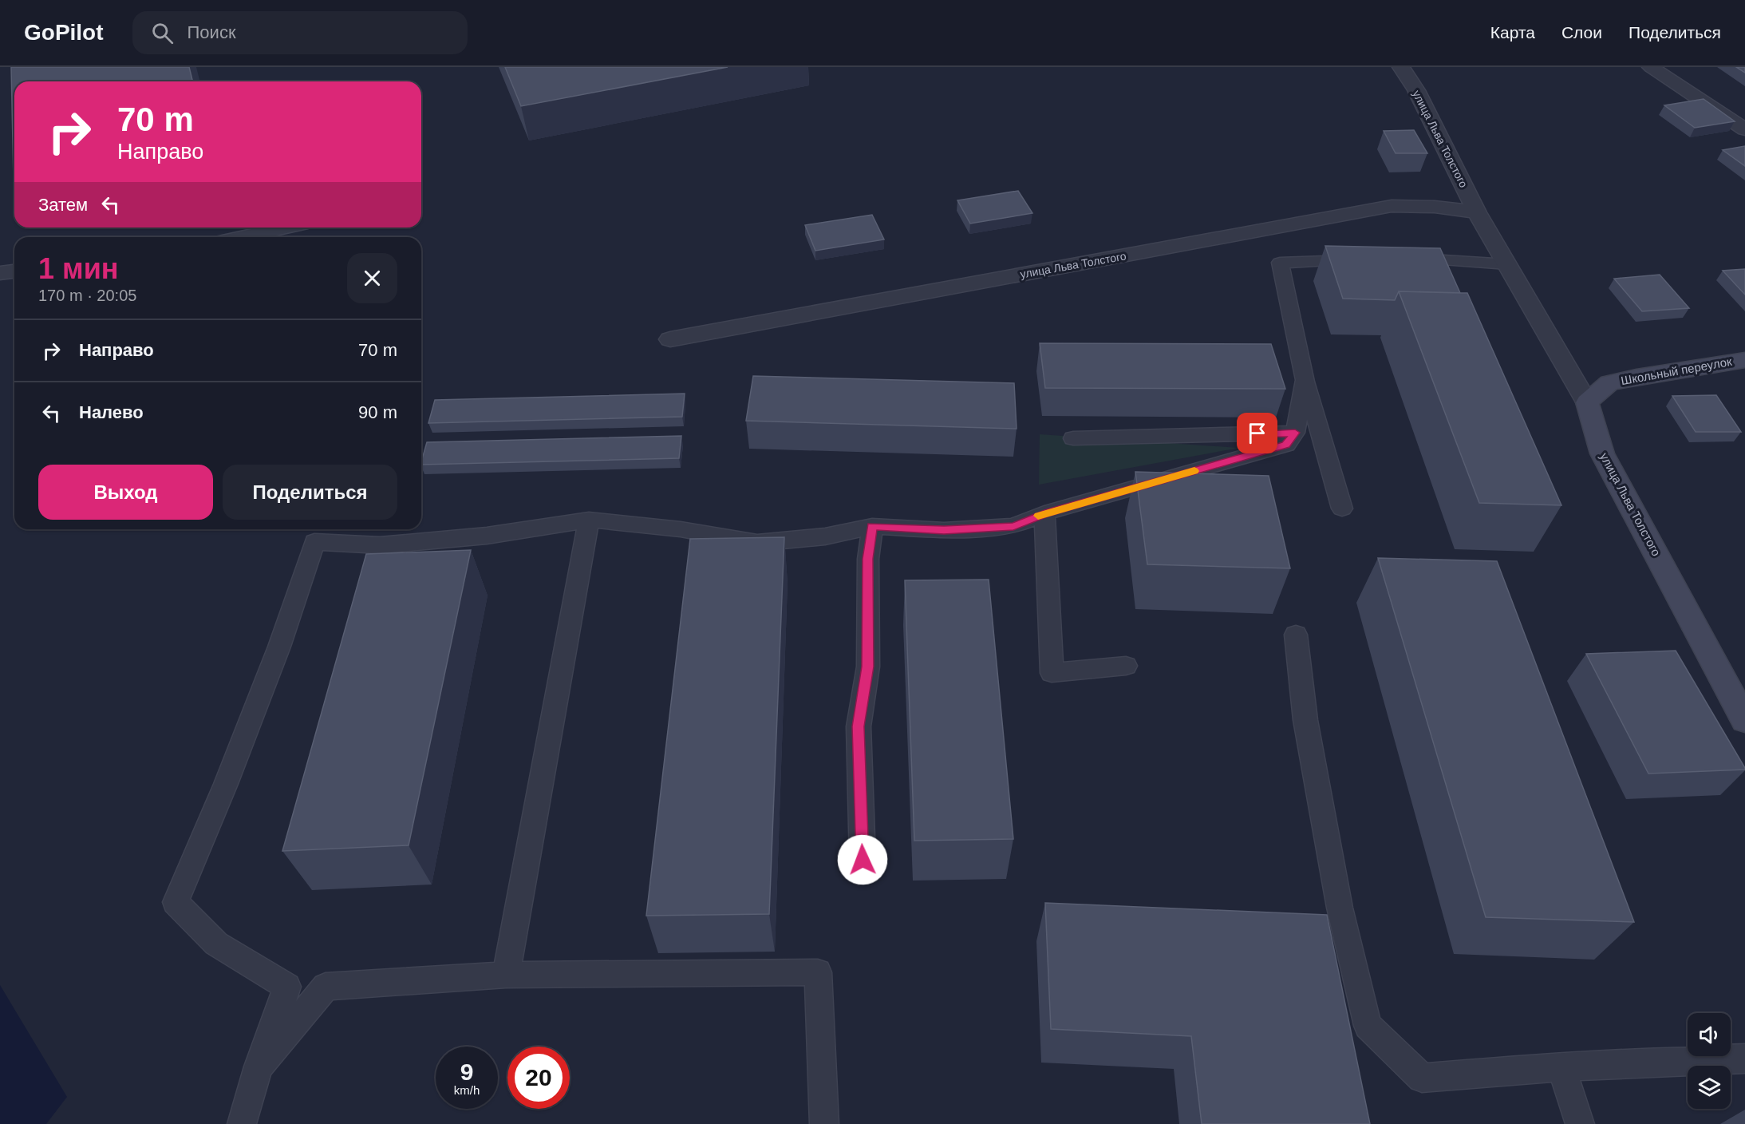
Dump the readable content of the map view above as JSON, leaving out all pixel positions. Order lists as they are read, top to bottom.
{
  "streets": {
    "street": ["улица Льва Толстого", "Школьный переулок"]
  },
  "crossings": [
    ["улица Льва Толстого", "Школьный переулок"]
  ],
  "page": {
    "header": "GoPilot",
    "search": "Поиск",
    "nav": ["Карта", "Слои", "Поделиться"],
    "turn": ["70 m", "Направо"],
    "then": "Затем",
    "heading": ["1 мин", "170 m · 20:05"],
    "list": [
      {
        "name": "Направо",
        "value": "70 m"
      },
      {
        "name": "Налево",
        "value": "90 m"
      }
    ],
    "buttons": ["Выход", "Поделиться"],
    "speed": "9 km/h",
    "limit": "20"
  }
}
